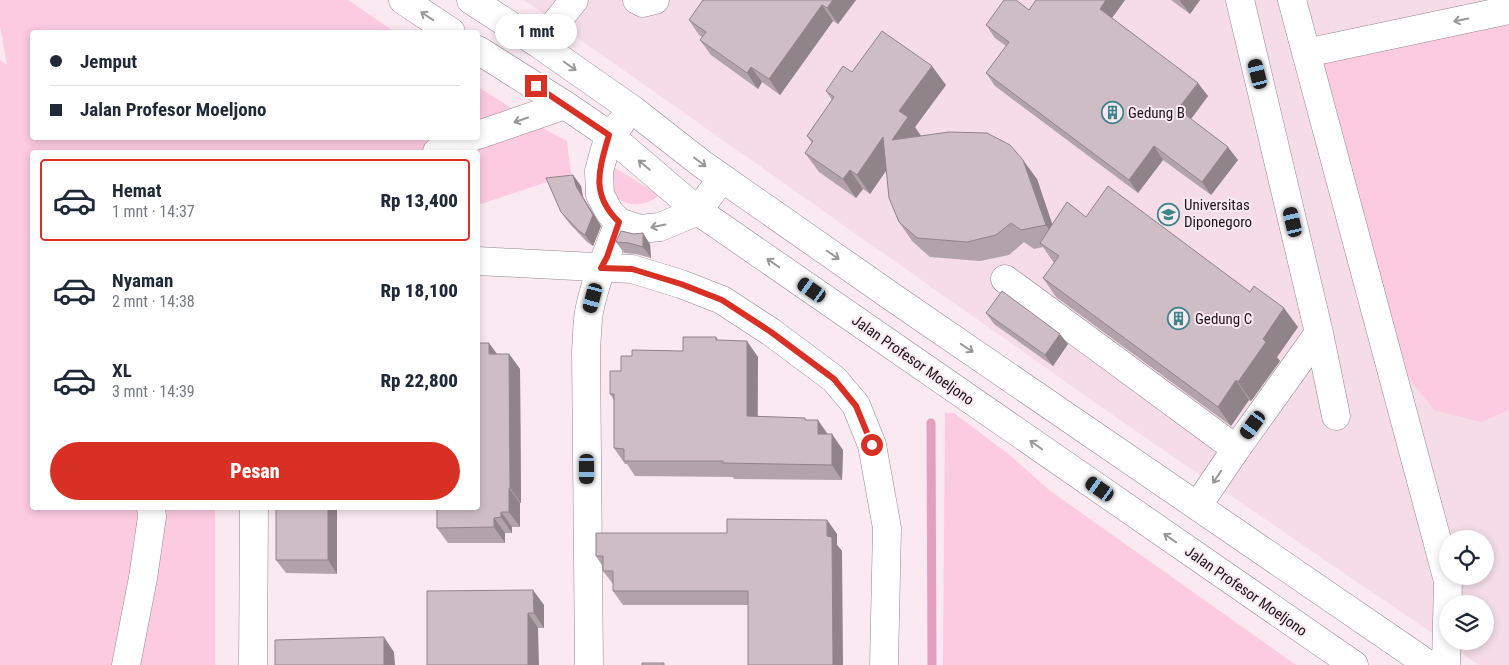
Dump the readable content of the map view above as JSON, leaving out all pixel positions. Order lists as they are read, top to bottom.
{
  "streets": {
    "street": ["Jalan Profesor Moeljono"]
  },
  "places": {
    "building": ["Gedung B", "Gedung C"],
    "school or university": ["Universitas Diponegoro"]
  },
  "page": {
    "bubble": "1 mnt",
    "banner": ["Jemput", "Jalan Profesor Moeljono"],
    "list": [
      {
        "name": "Hemat",
        "note": "1 mnt · 14:37",
        "value": "Rp 13,400"
      },
      {
        "name": "Nyaman",
        "note": "2 mnt · 14:38",
        "value": "Rp 18,100"
      },
      {
        "name": "XL",
        "note": "3 mnt · 14:39",
        "value": "Rp 22,800"
      }
    ],
    "buttons": "Pesan"
  }
}
